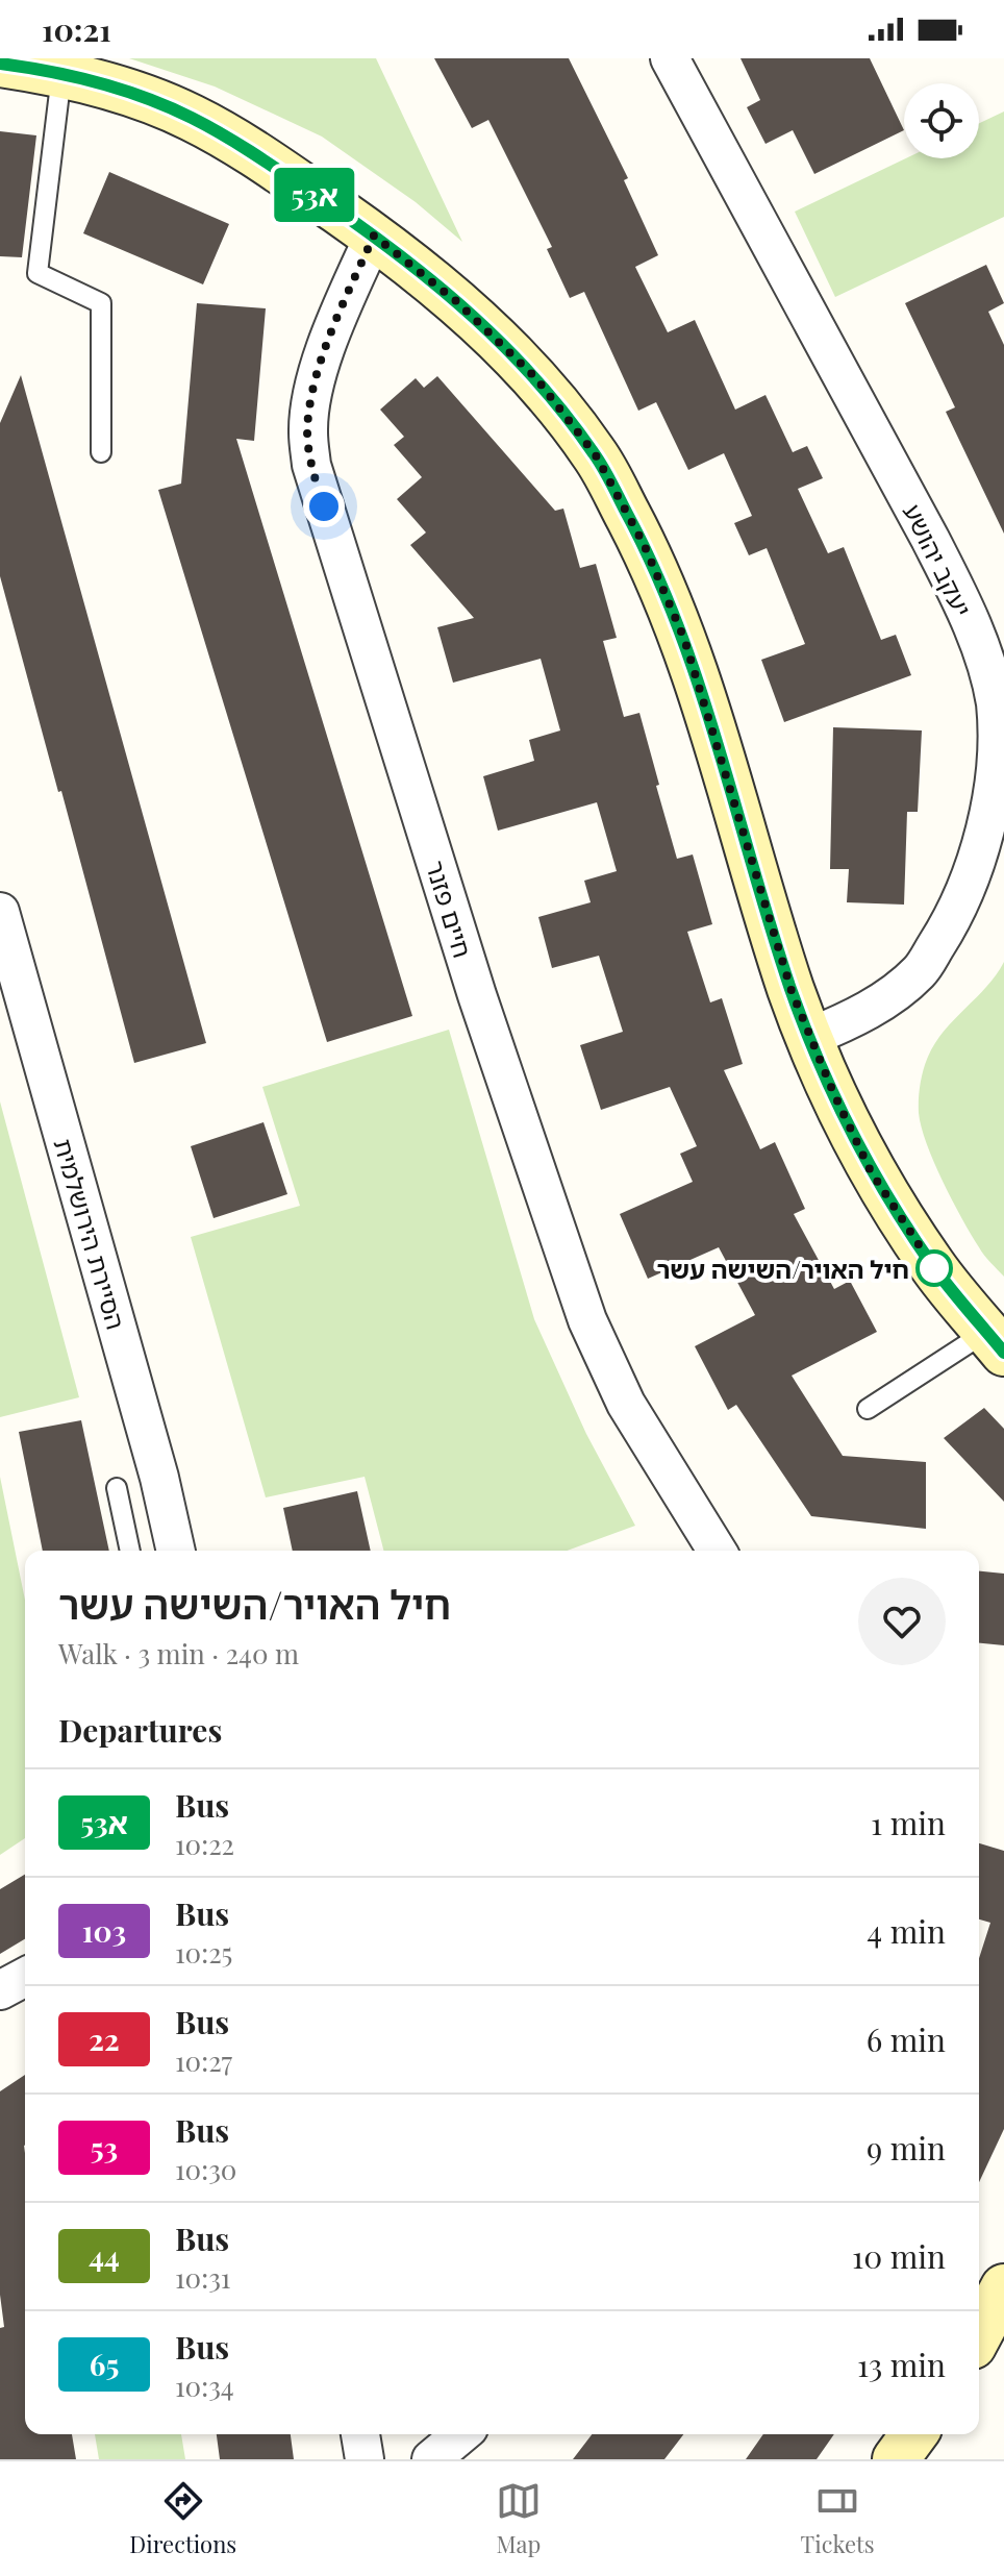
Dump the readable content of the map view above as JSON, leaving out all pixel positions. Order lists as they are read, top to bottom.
{
  "streets": {
    "street": ["יעקב יהושע", "חיים פזנר", "הסיירת הירושלמית"]
  },
  "places": ["חיל האויר/השישה עשר"],
  "lines": ["bus line 53א"],
  "page": {
    "status": "10:21",
    "on_map": "53א",
    "heading": [
      ["חיל האויר/השישה עשר", "Walk · 3 min · 240 m"],
      "Departures"
    ],
    "list": [
      {
        "mark": "53א",
        "name": "Bus",
        "note": "10:22",
        "value": "1 min"
      },
      {
        "mark": "103",
        "name": "Bus",
        "note": "10:25",
        "value": "4 min"
      },
      {
        "mark": "22",
        "name": "Bus",
        "note": "10:27",
        "value": "6 min"
      },
      {
        "mark": "53",
        "name": "Bus",
        "note": "10:30",
        "value": "9 min"
      },
      {
        "mark": "44",
        "name": "Bus",
        "note": "10:31",
        "value": "10 min"
      },
      {
        "mark": "65",
        "name": "Bus",
        "note": "10:34",
        "value": "13 min"
      }
    ],
    "tabs": ["Directions", "Map", "Tickets"]
  }
}
